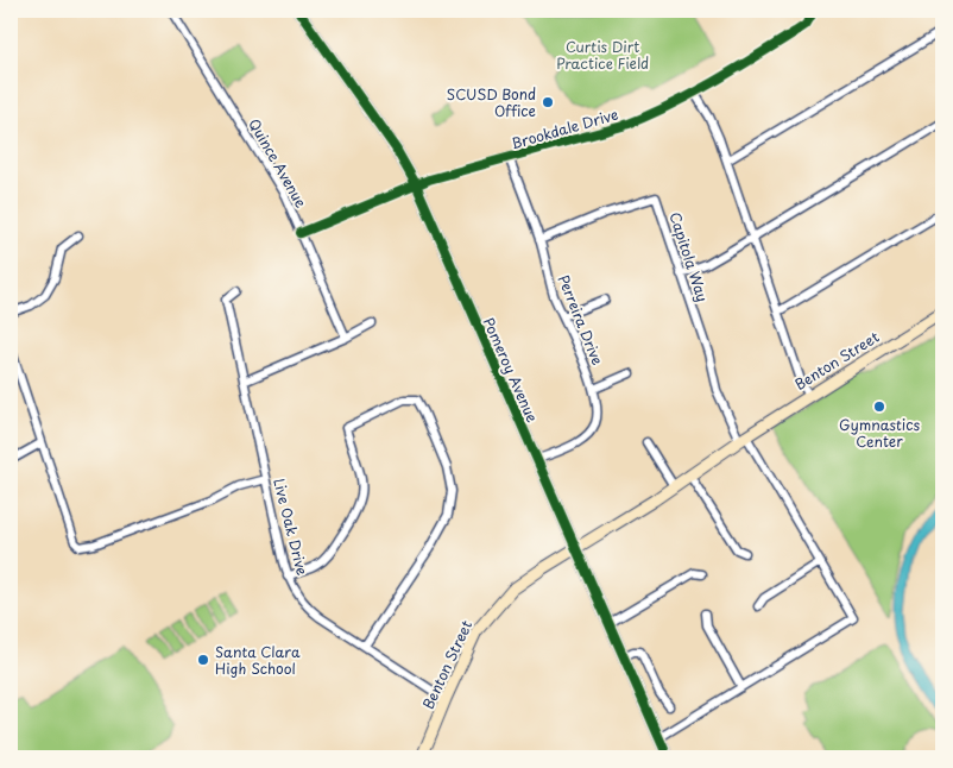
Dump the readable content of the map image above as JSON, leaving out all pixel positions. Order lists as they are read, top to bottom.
{
  "streets": {
    "street": [
      "Brookdale Drive",
      "Quince Avenue",
      "Capitola Way",
      "Perreira Drive",
      "Benton Street",
      "Pomeroy Avenue",
      "Live Oak Drive"
    ]
  },
  "crossings": [
    ["Brookdale Drive", "Quince Avenue"],
    ["Brookdale Drive", "Perreira Drive"],
    ["Brookdale Drive", "Pomeroy Avenue"],
    ["Capitola Way", "Perreira Drive"],
    ["Capitola Way", "Benton Street"],
    ["Perreira Drive", "Pomeroy Avenue"],
    ["Benton Street", "Pomeroy Avenue"],
    ["Benton Street", "Live Oak Drive"]
  ],
  "parks": ["Curtis Dirt Practice Field"],
  "places": ["SCUSD Bond Office", "Gymnastics Center", "Santa Clara High School"]
}
